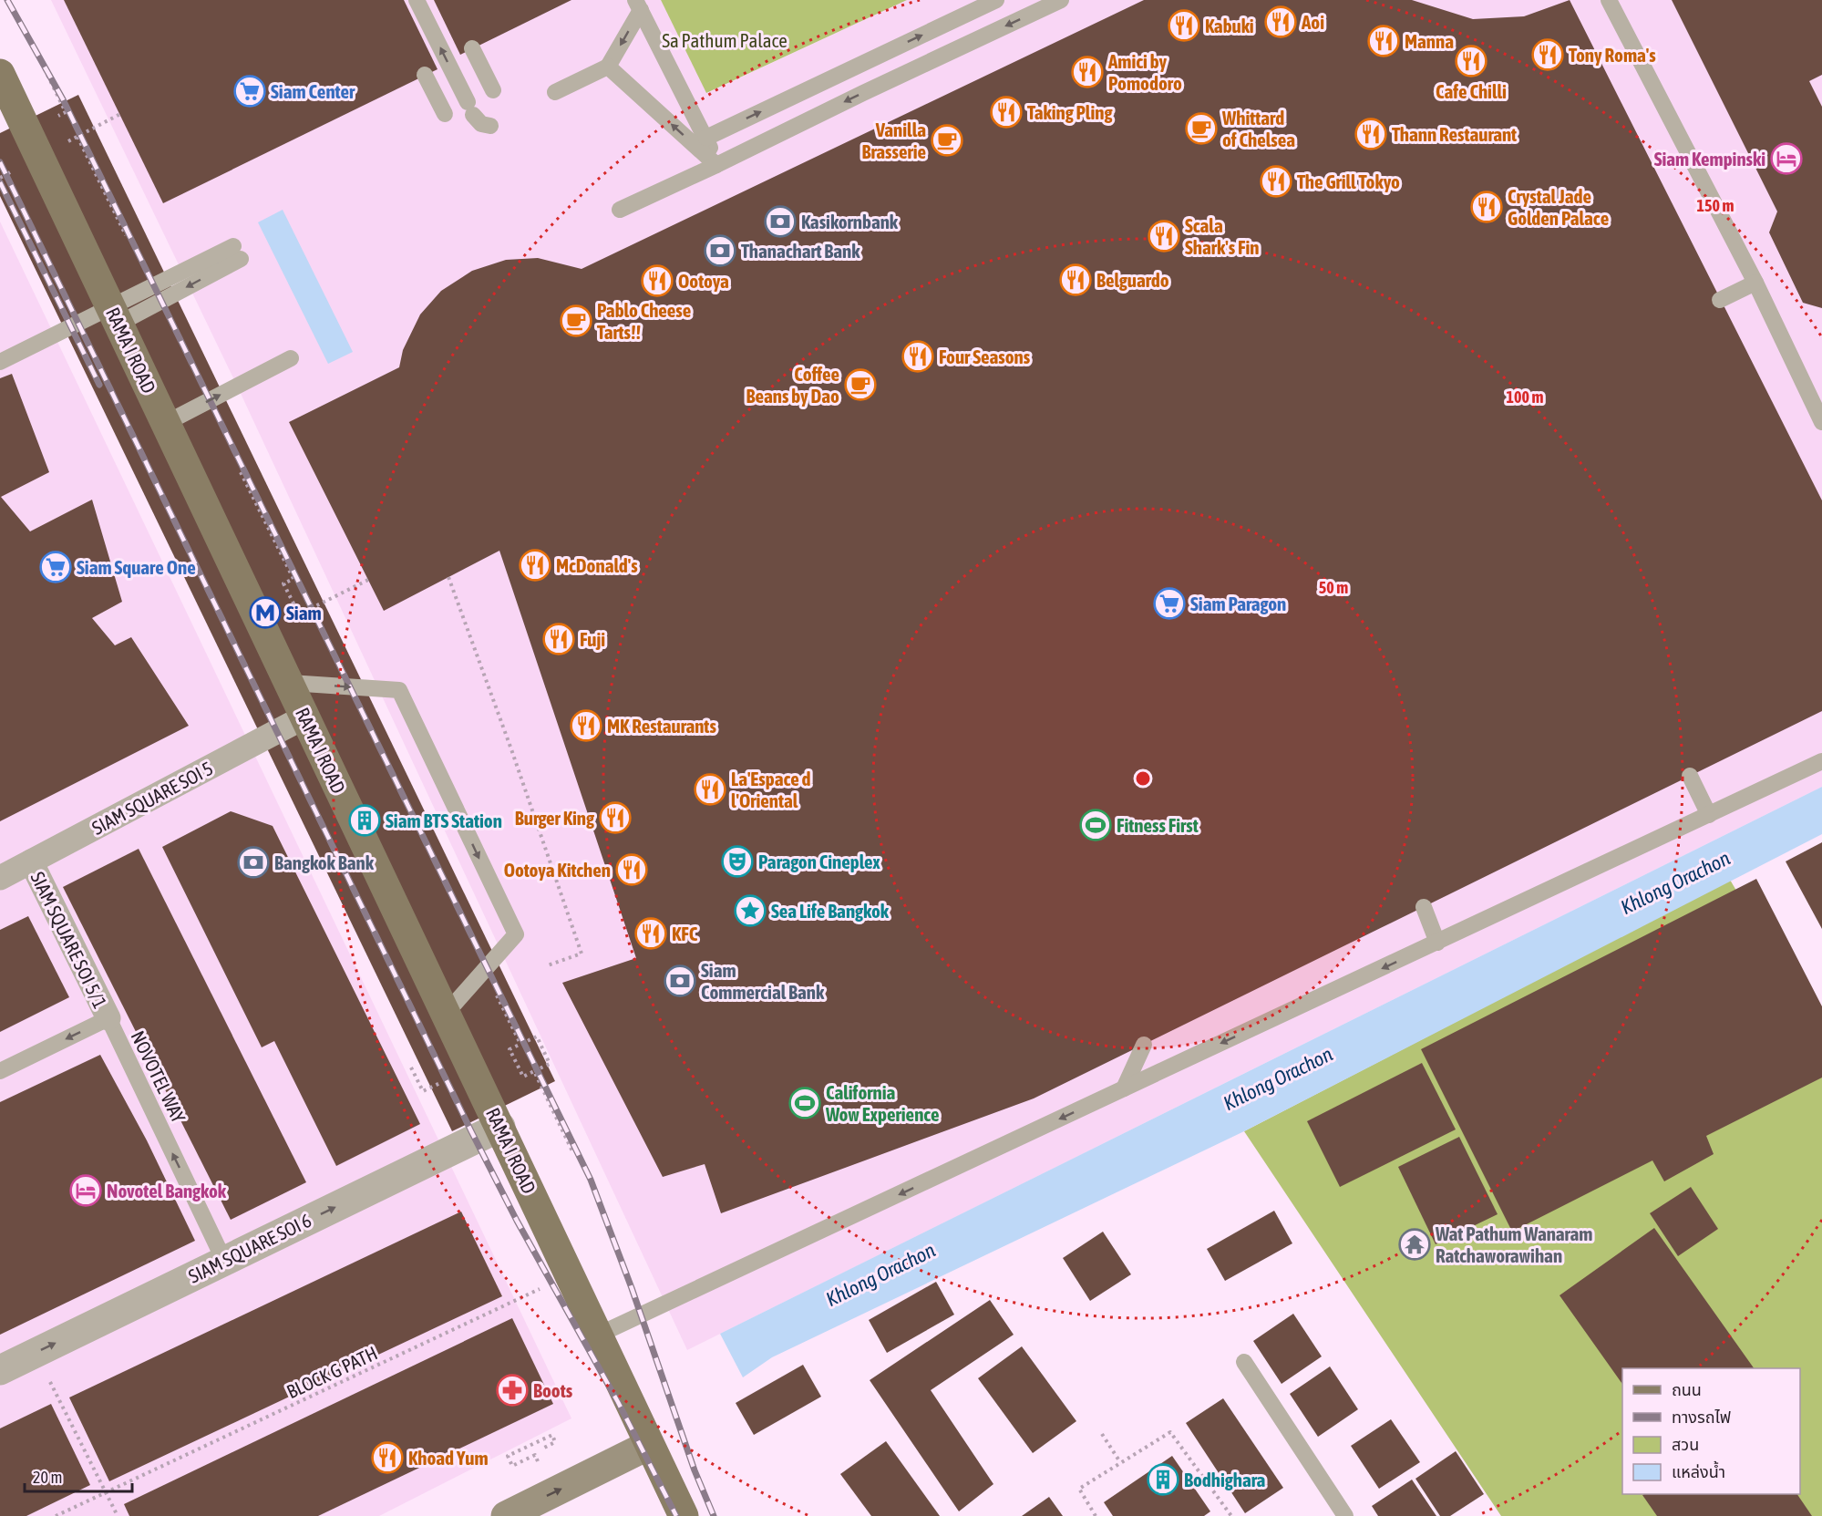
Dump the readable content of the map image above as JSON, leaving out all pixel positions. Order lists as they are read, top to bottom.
{
  "streets": {
    "main road": ["RAMA I ROAD"],
    "street": ["SIAM SQUARE SOI 5", "SIAM SQUARE SOI 5/1", "SIAM SQUARE SOI 6"],
    "lane": ["NOVOTEL WAY"],
    "path": ["BLOCK G PATH"]
  },
  "crossings": [
    ["RAMA I ROAD", "SIAM SQUARE SOI 5"],
    ["RAMA I ROAD", "SIAM SQUARE SOI 6"],
    ["RAMA I ROAD", "BLOCK G PATH"],
    ["SIAM SQUARE SOI 5", "SIAM SQUARE SOI 5/1"],
    ["SIAM SQUARE SOI 5/1", "NOVOTEL WAY"],
    ["NOVOTEL WAY", "SIAM SQUARE SOI 6"]
  ],
  "one_way": ["SIAM SQUARE SOI 6"],
  "water": ["Khlong Orachon"],
  "parks": ["Sa Pathum Palace"],
  "places": {
    "restaurant": [
      "Aoi",
      "Kabuki",
      "Manna",
      "Tony Roma's",
      "Cafe Chilli",
      "Amici by Pomodoro",
      "Taking Pling",
      "Thann Restaurant",
      "The Grill Tokyo",
      "Crystal Jade Golden Palace",
      "Scala Shark's Fin",
      "Belguardo",
      "Ootoya",
      "Four Seasons",
      "McDonald's",
      "Fuji",
      "MK Restaurants",
      "La'Espace d l'Oriental",
      "Burger King",
      "Ootoya Kitchen",
      "KFC",
      "Khoad Yum"
    ],
    "supermarket": ["Siam Center", "Siam Square One", "Siam Paragon"],
    "cafe": [
      "Whittard of Chelsea",
      "Vanilla Brasserie",
      "Pablo Cheese Tarts!!",
      "Coffee Beans by Dao"
    ],
    "hotel": ["Siam Kempinski", "Novotel Bangkok"],
    "bank": [
      "Kasikornbank",
      "Thanachart Bank",
      "Bangkok Bank",
      "Siam Commercial Bank"
    ],
    "metro station": ["Siam"],
    "building": ["Siam BTS Station", "Bodhighara"],
    "sports": ["Fitness First", "California Wow Experience"],
    "theatre": ["Paragon Cineplex"],
    "place": ["Sea Life Bangkok"],
    "temple": ["Wat Pathum Wanaram Ratchaworawihan"],
    "pharmacy": ["Boots"]
  },
  "legend": [
    "ถนน",
    "ทางรถไฟ",
    "สวน",
    "แหล่งน้ำ"
  ],
  "scale_bar": "20 m",
  "rings": ["150 m", "100 m", "50 m"]
}
